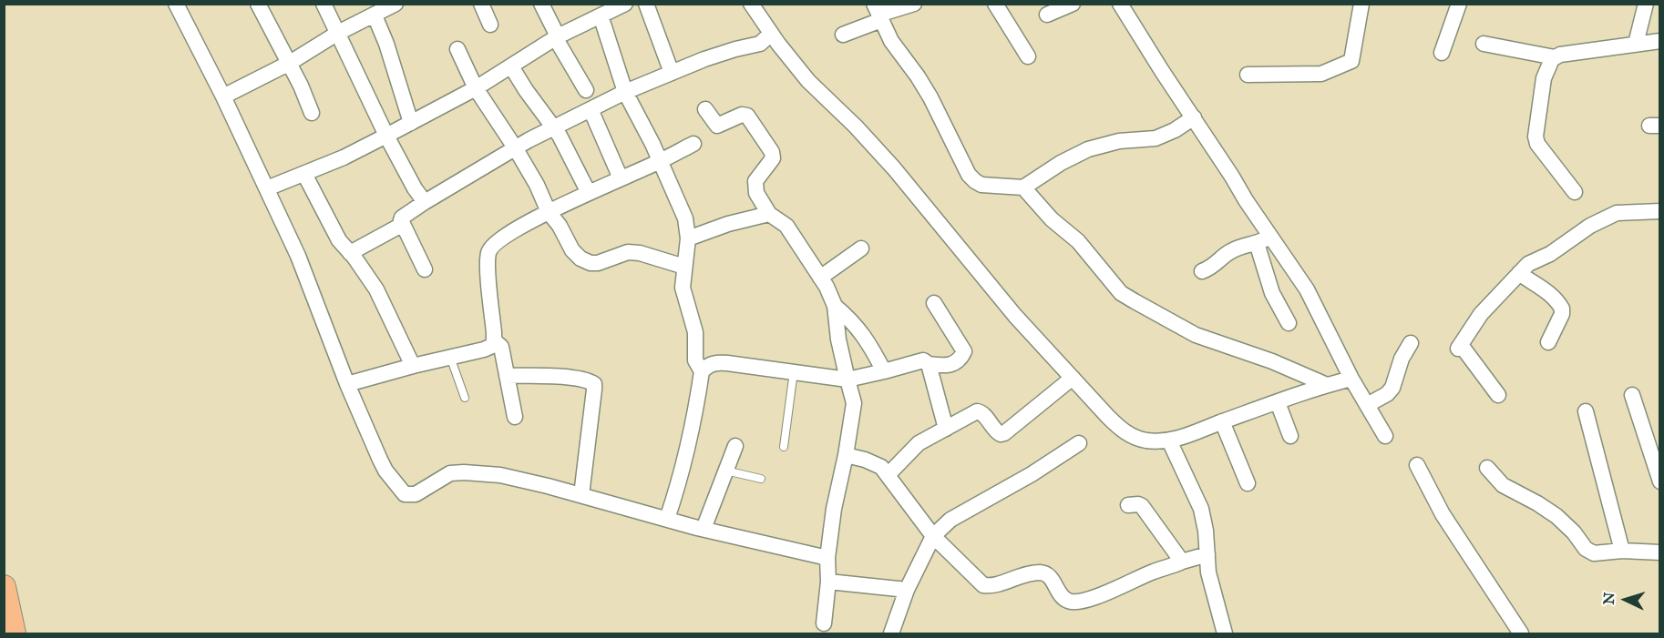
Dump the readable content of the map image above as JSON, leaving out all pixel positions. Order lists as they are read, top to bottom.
{
  "north": "left"
}
